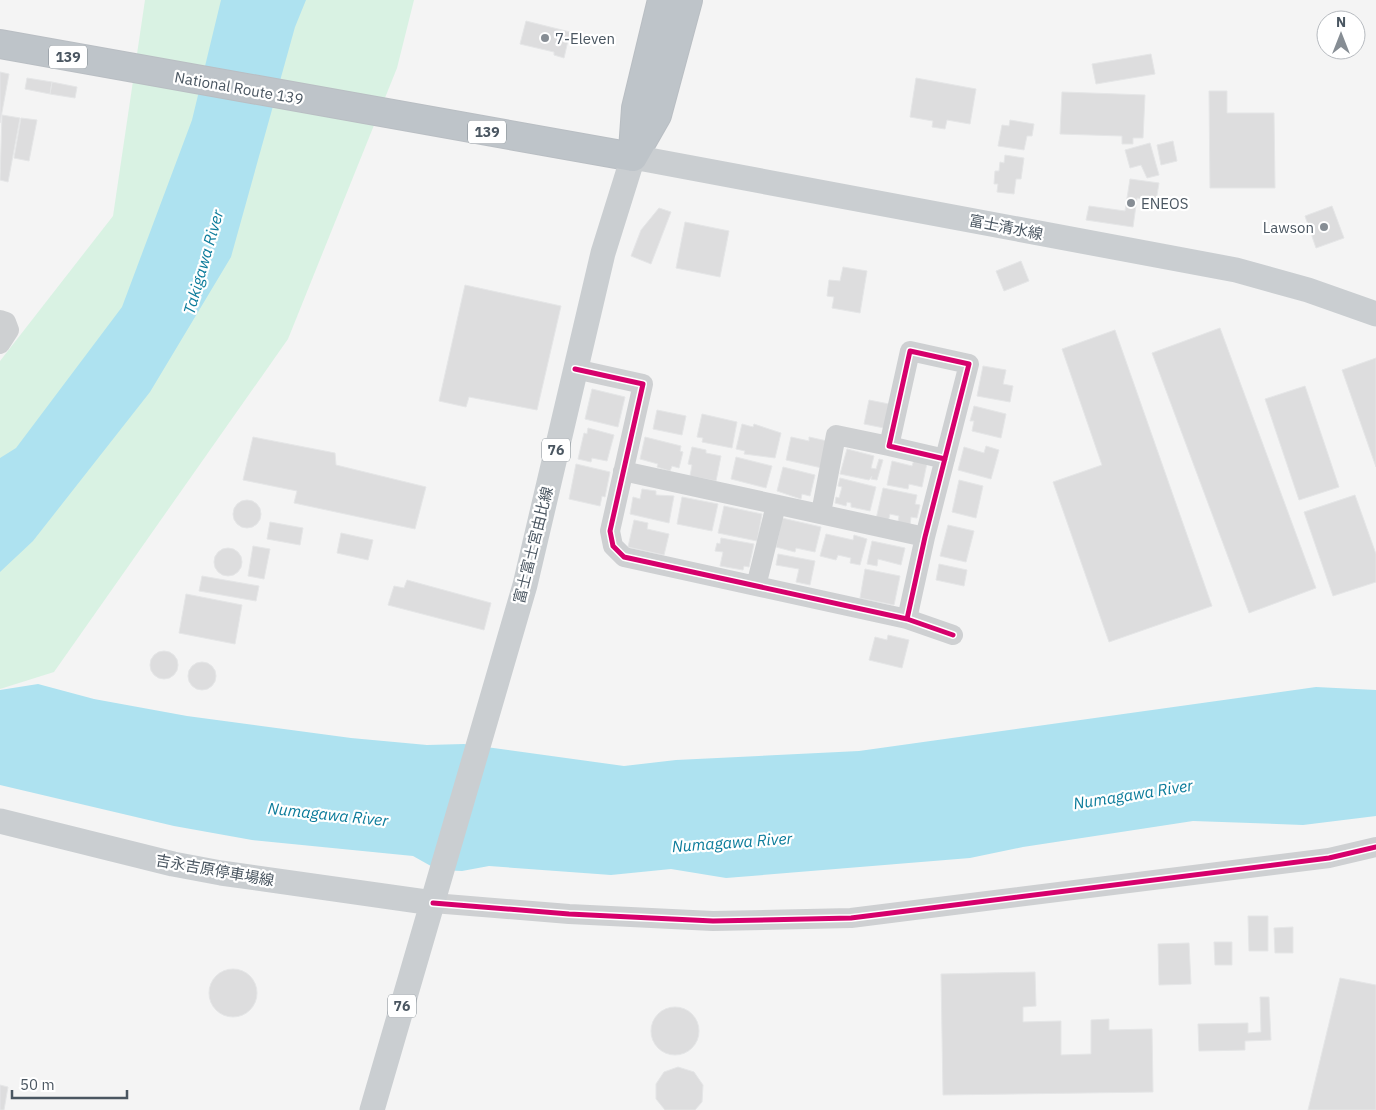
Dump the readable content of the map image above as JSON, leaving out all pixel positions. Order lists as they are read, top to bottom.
{
  "streets": {
    "highway": ["139", "National Route 139"],
    "main road": [
      "富士清水線",
      "76",
      "富士富士宮由比線",
      "吉永吉原停車場線"
    ]
  },
  "crossings": [
    ["National Route 139", "富士清水線"],
    ["National Route 139", "富士富士宮由比線"],
    ["富士清水線", "富士富士宮由比線"],
    ["76", "富士富士宮由比線"],
    ["76", "吉永吉原停車場線"],
    ["富士富士宮由比線", "吉永吉原停車場線"]
  ],
  "water": ["Takigawa River", "Numagawa River"],
  "places": ["7-Eleven", "ENEOS", "Lawson"],
  "scale_bar": "50 m",
  "north": "top"
}
